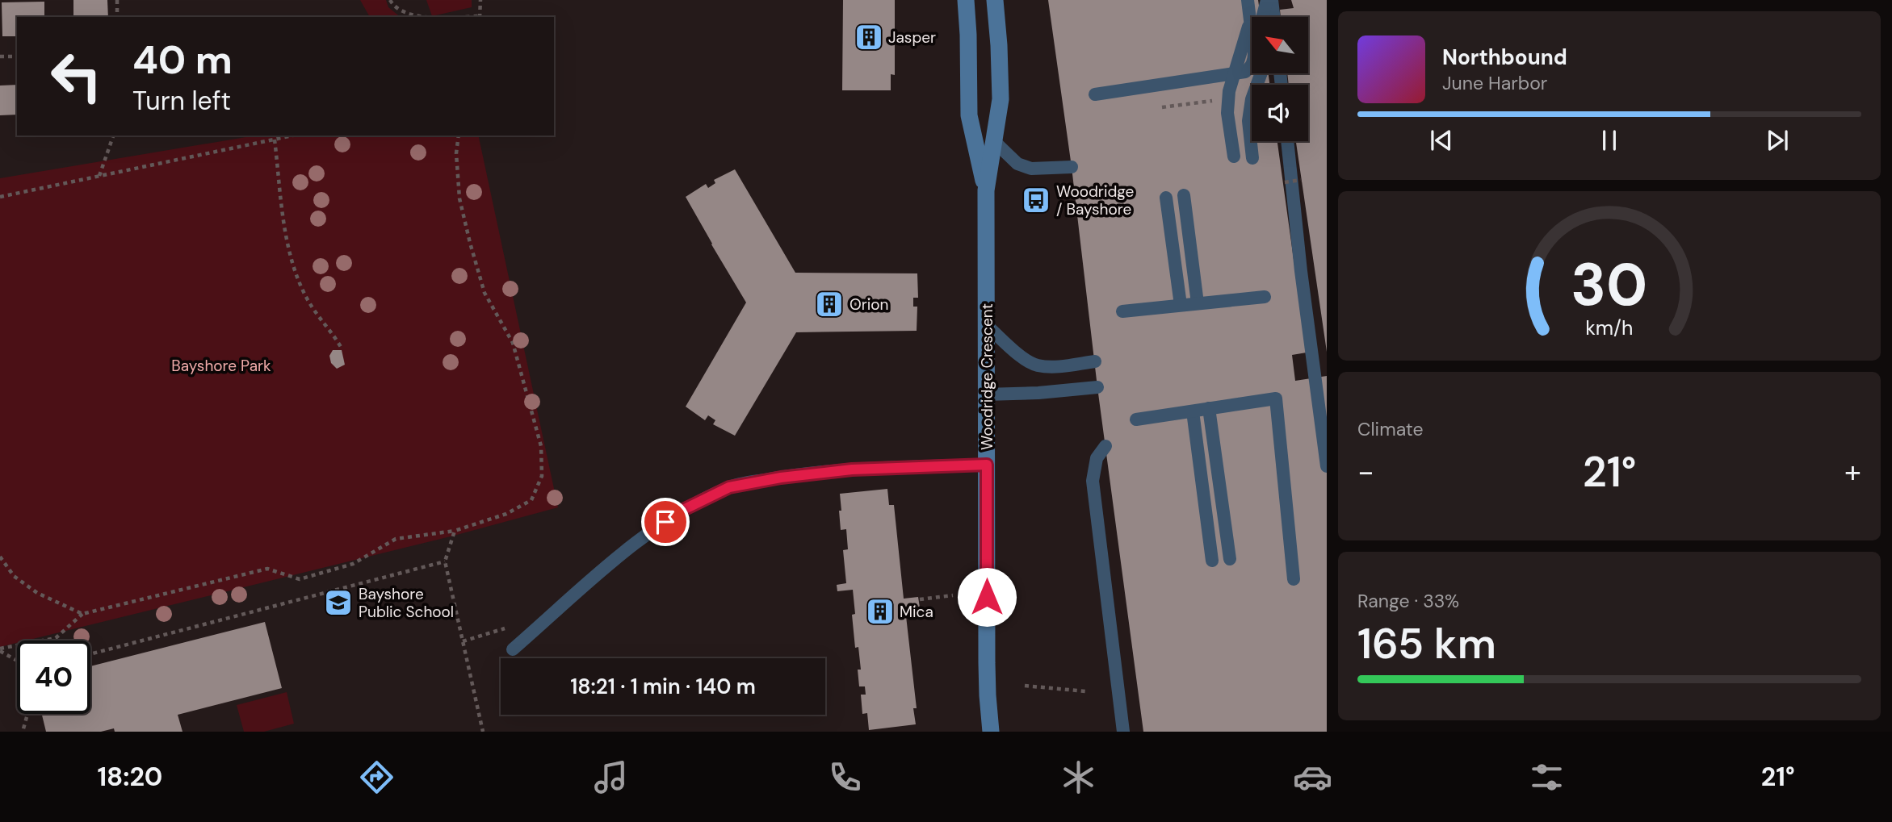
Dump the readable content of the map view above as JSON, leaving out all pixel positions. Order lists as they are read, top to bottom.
{
  "streets": {
    "street": ["Woodridge Crescent"]
  },
  "parks": ["Bayshore Park"],
  "places": {
    "building": ["Jasper", "Orion", "Mica"],
    "bus stop": ["Woodridge / Bayshore"],
    "school or university": ["Bayshore Public School"]
  },
  "north": "top left",
  "page": {
    "turn": ["40 m", "Turn left"],
    "song": ["Northbound", "June Harbor"],
    "tile": [
      "Climate",
      ["Range · 33%", "165 km"]
    ],
    "heat": ["−", "21°", "+"],
    "limit": "40",
    "trip": "18:21 · 1 min · 140 m",
    "tabs": ["18:20", "21°"],
    "gauge": ["30", "km/h"]
  }
}
